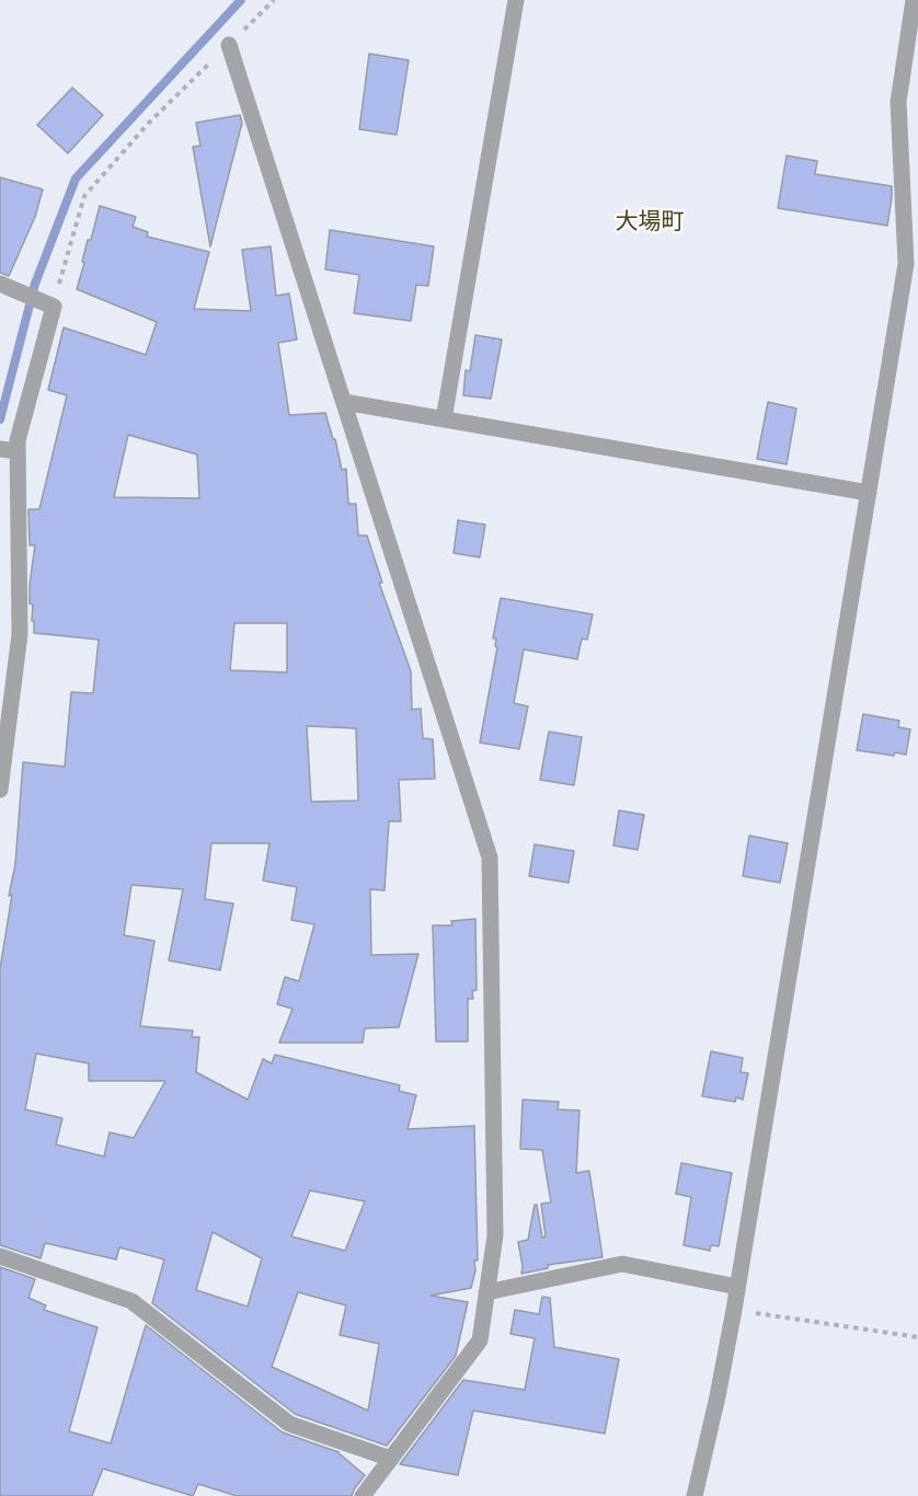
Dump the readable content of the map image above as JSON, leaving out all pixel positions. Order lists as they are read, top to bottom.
{
  "districts": ["大場町"]
}
